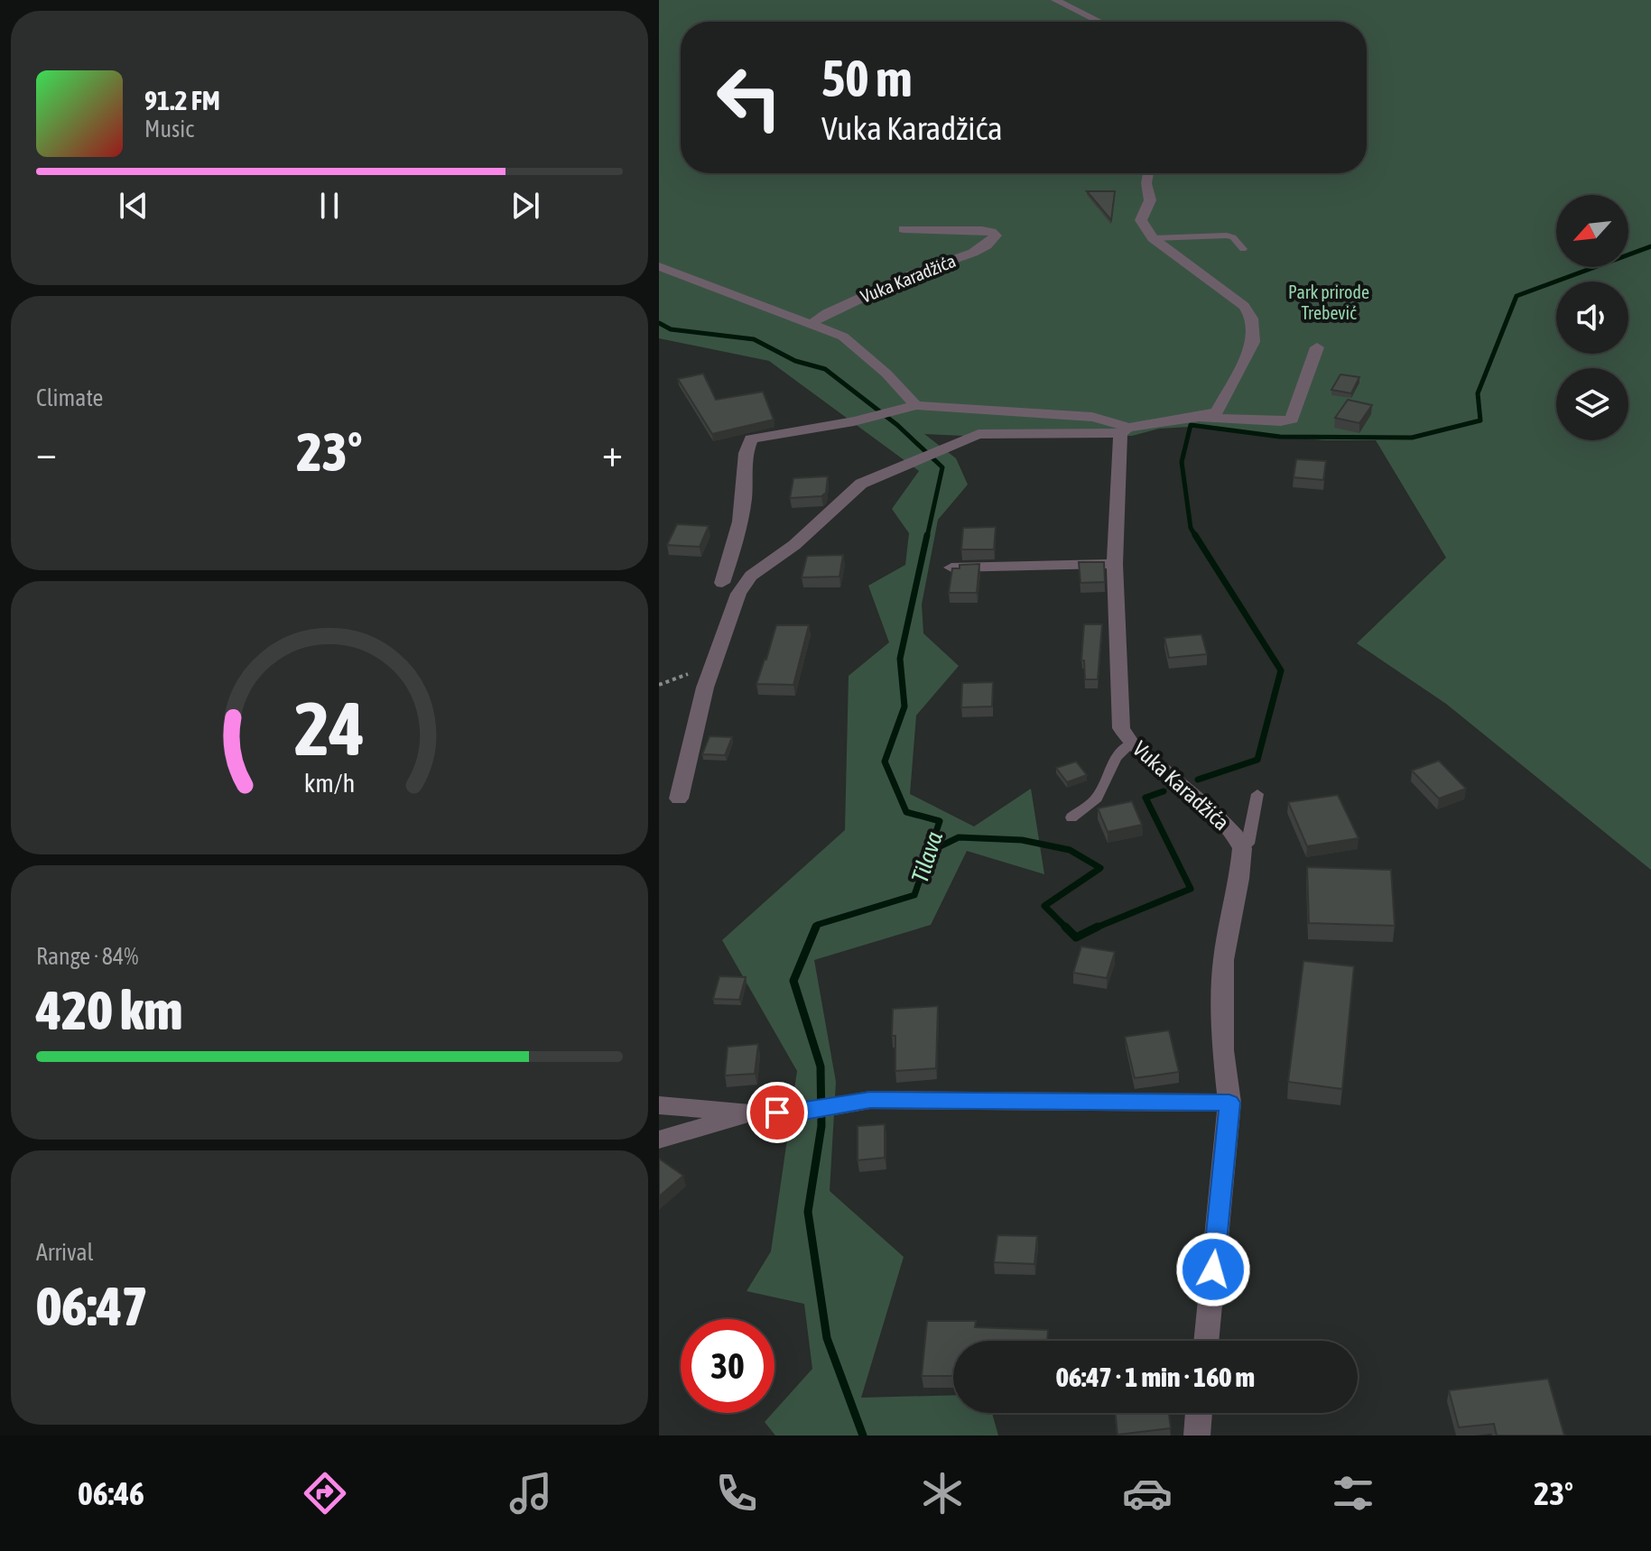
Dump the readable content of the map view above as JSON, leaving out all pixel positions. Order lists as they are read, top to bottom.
{
  "streets": {
    "street": ["Vuka Karadžića"]
  },
  "water": ["Tilava"],
  "parks": ["Park prirode Trebević"],
  "north": "bottom left",
  "page": {
    "turn": ["50 m", "Vuka Karadžića"],
    "song": ["91.2 FM", "Music"],
    "tile": [
      "Climate",
      ["Range · 84%", "420 km"],
      ["Arrival", "06:47"]
    ],
    "heat": ["−", "23°", "+"],
    "limit": "30",
    "trip": "06:47 · 1 min · 160 m",
    "tabs": ["06:46", "23°"],
    "gauge": ["24", "km/h"]
  }
}
